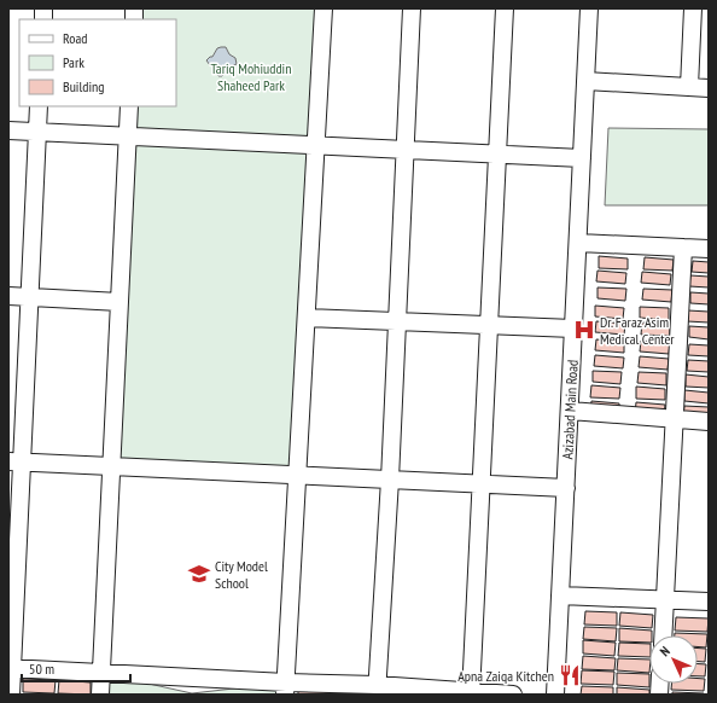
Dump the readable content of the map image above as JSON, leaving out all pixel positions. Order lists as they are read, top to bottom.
{
  "streets": {
    "street": ["Azizabad Main Road"]
  },
  "parks": ["Tariq Mohiuddin Shaheed Park"],
  "places": {
    "hospital": ["Dr. Faraz Asim Medical Center"],
    "school or university": ["City Model School"],
    "restaurant": ["Apna Zaiqa Kitchen"]
  },
  "legend": ["Road", "Park", "Building"],
  "scale_bar": "50 m",
  "north": "top left"
}
